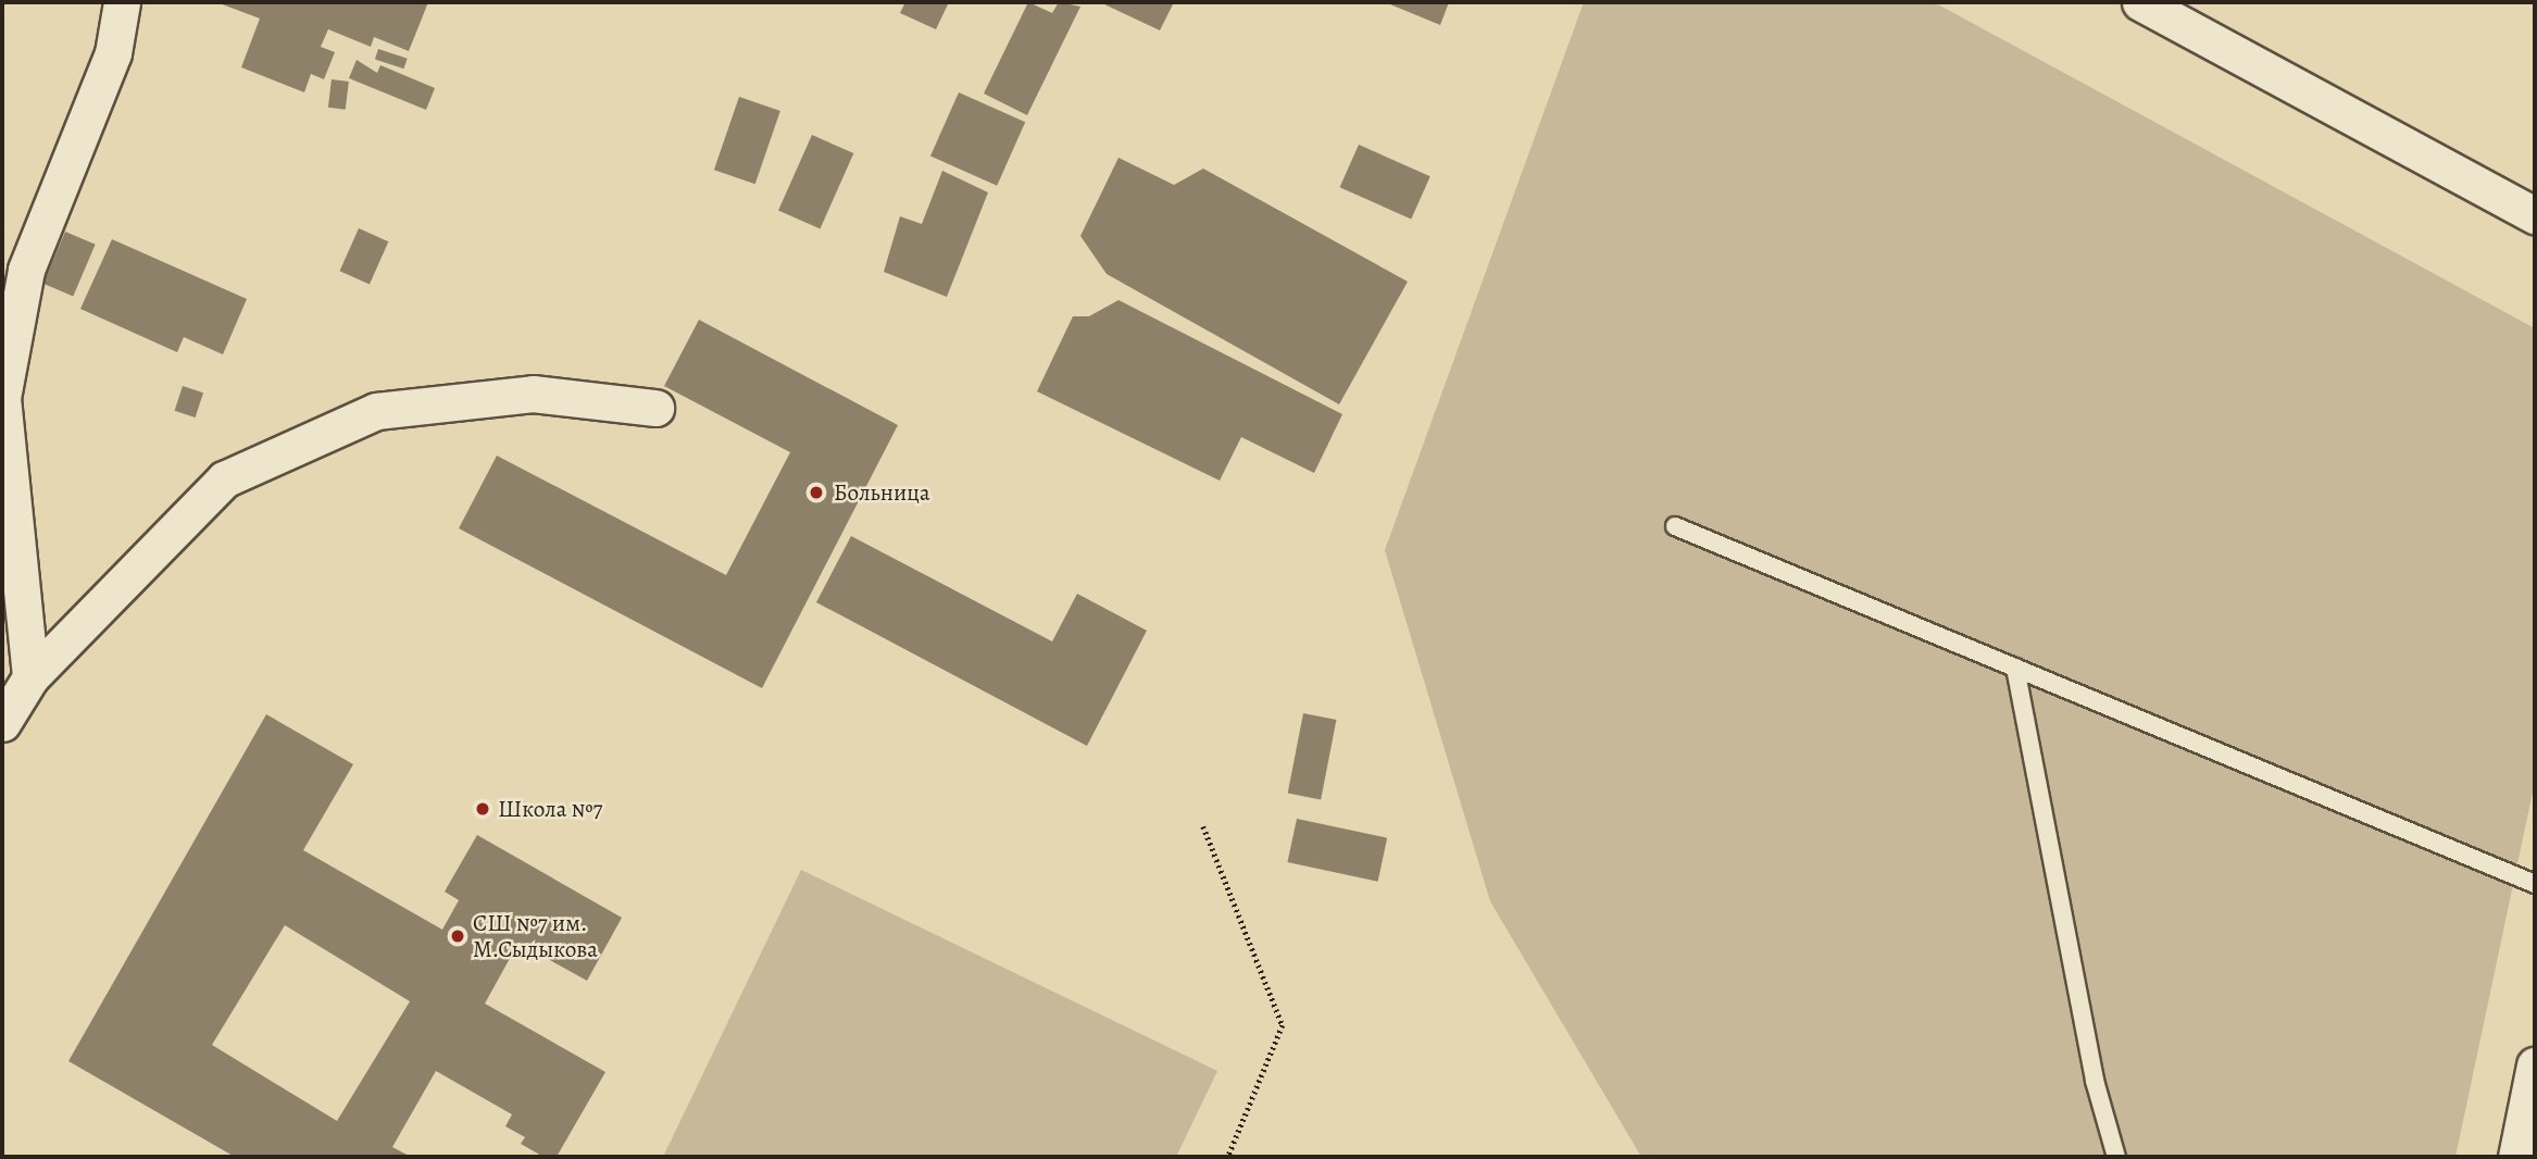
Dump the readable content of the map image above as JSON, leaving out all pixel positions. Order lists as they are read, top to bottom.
{
  "places": ["Больница", "Школа №7", "СШ №7 им. М.Сыдыкова"]
}
